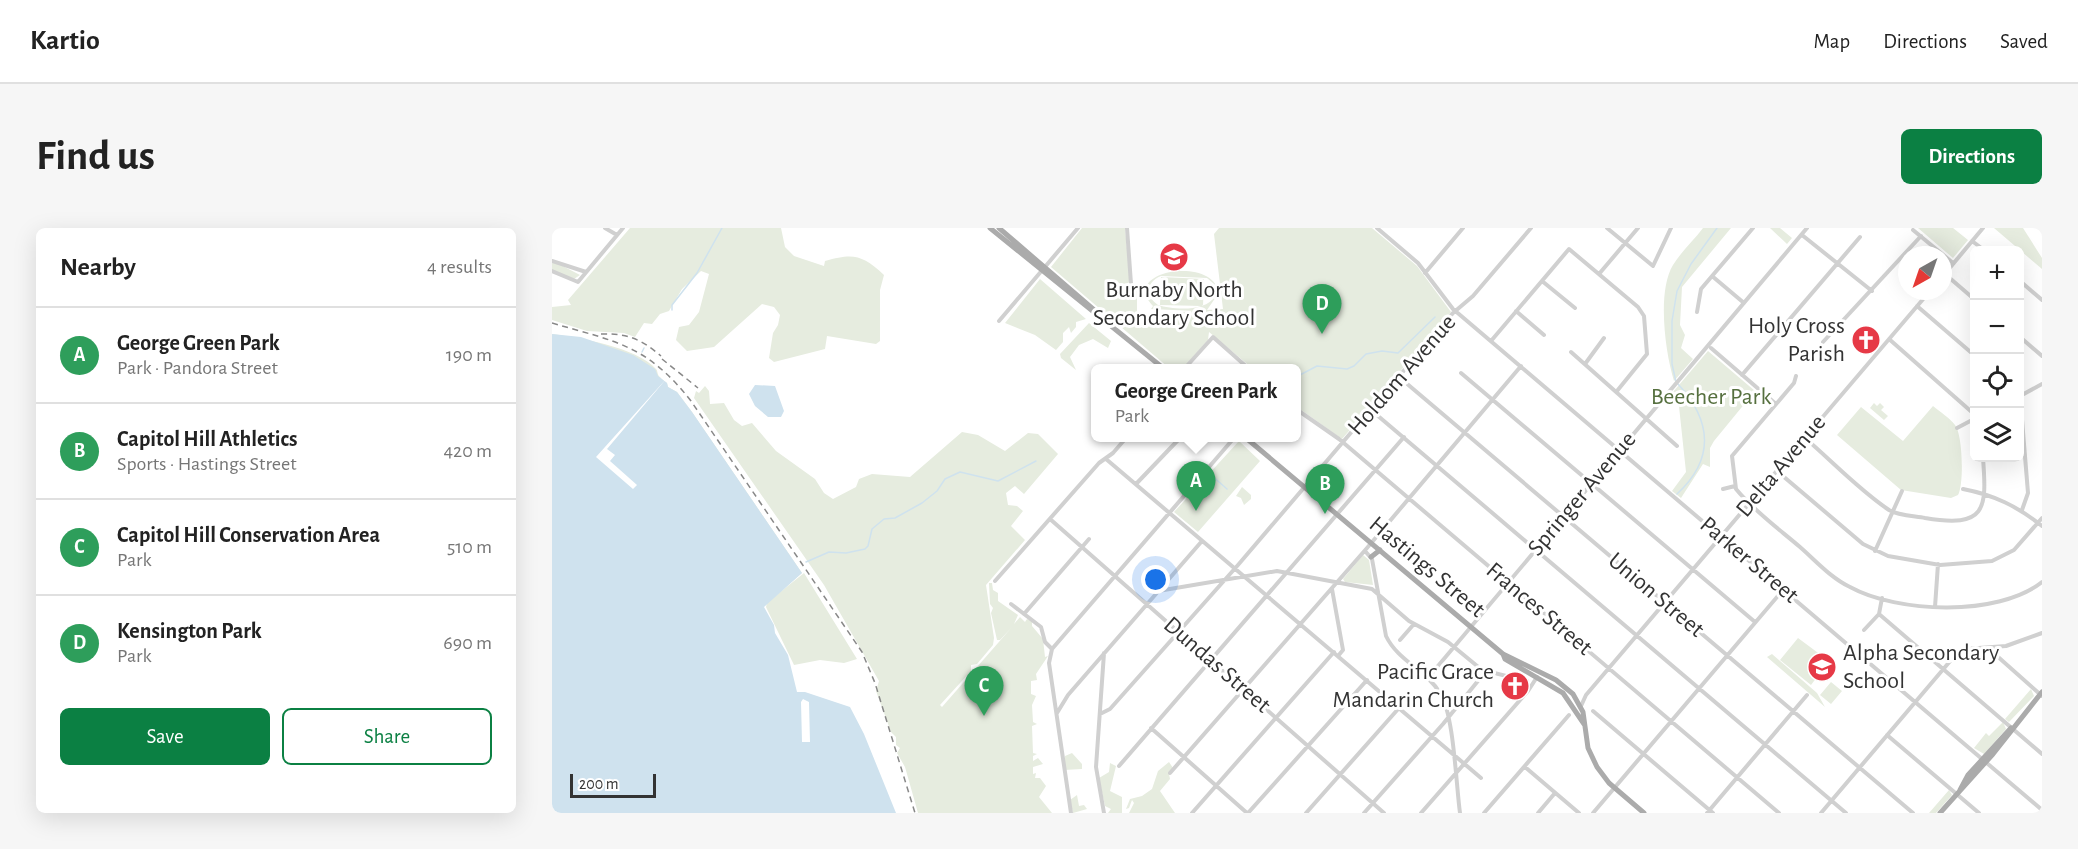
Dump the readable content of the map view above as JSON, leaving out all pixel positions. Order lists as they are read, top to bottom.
{
  "streets": {
    "main road": ["Hastings Street"],
    "street": [
      "Holdom Avenue",
      "Delta Avenue",
      "Springer Avenue",
      "Parker Street",
      "Union Street",
      "Frances Street",
      "Dundas Street"
    ]
  },
  "crossings": [
    ["Holdom Avenue", "Parker Street"],
    ["Holdom Avenue", "Hastings Street"],
    ["Holdom Avenue", "Union Street"],
    ["Holdom Avenue", "Frances Street"],
    ["Holdom Avenue", "Dundas Street"],
    ["Delta Avenue", "Parker Street"],
    ["Delta Avenue", "Hastings Street"],
    ["Delta Avenue", "Union Street"],
    ["Delta Avenue", "Frances Street"],
    ["Springer Avenue", "Parker Street"],
    ["Springer Avenue", "Hastings Street"],
    ["Springer Avenue", "Union Street"],
    ["Springer Avenue", "Frances Street"]
  ],
  "parks": ["Beecher Park"],
  "places": {
    "school or university": ["Burnaby North Secondary School", "Alpha Secondary School"],
    "church": ["Holy Cross Parish", "Pacific Grace Mandarin Church"]
  },
  "scale_bar": "200 m",
  "north": "bottom left",
  "page": {
    "header": "Kartio",
    "nav": ["Map", "Directions", "Saved"],
    "buttons": [
      "Directions",
      ["Save", "Share"]
    ],
    "title": "Find us",
    "heading": ["Nearby", "4 results"],
    "map_buttons": ["+", "−"],
    "pins": [
      "D",
      "A",
      "B",
      "C"
    ],
    "list": [
      {
        "mark": "A",
        "name": "George Green Park",
        "note": "Park · Pandora Street",
        "value": "190 m"
      },
      {
        "mark": "B",
        "name": "Capitol Hill Athletics",
        "note": "Sports · Hastings Street",
        "value": "420 m"
      },
      {
        "mark": "C",
        "name": "Capitol Hill Conservation Area",
        "note": "Park",
        "value": "510 m"
      },
      {
        "mark": "D",
        "name": "Kensington Park",
        "note": "Park",
        "value": "690 m"
      }
    ],
    "popup": ["George Green Park", "Park"],
    "scale": "200 m"
  }
}
